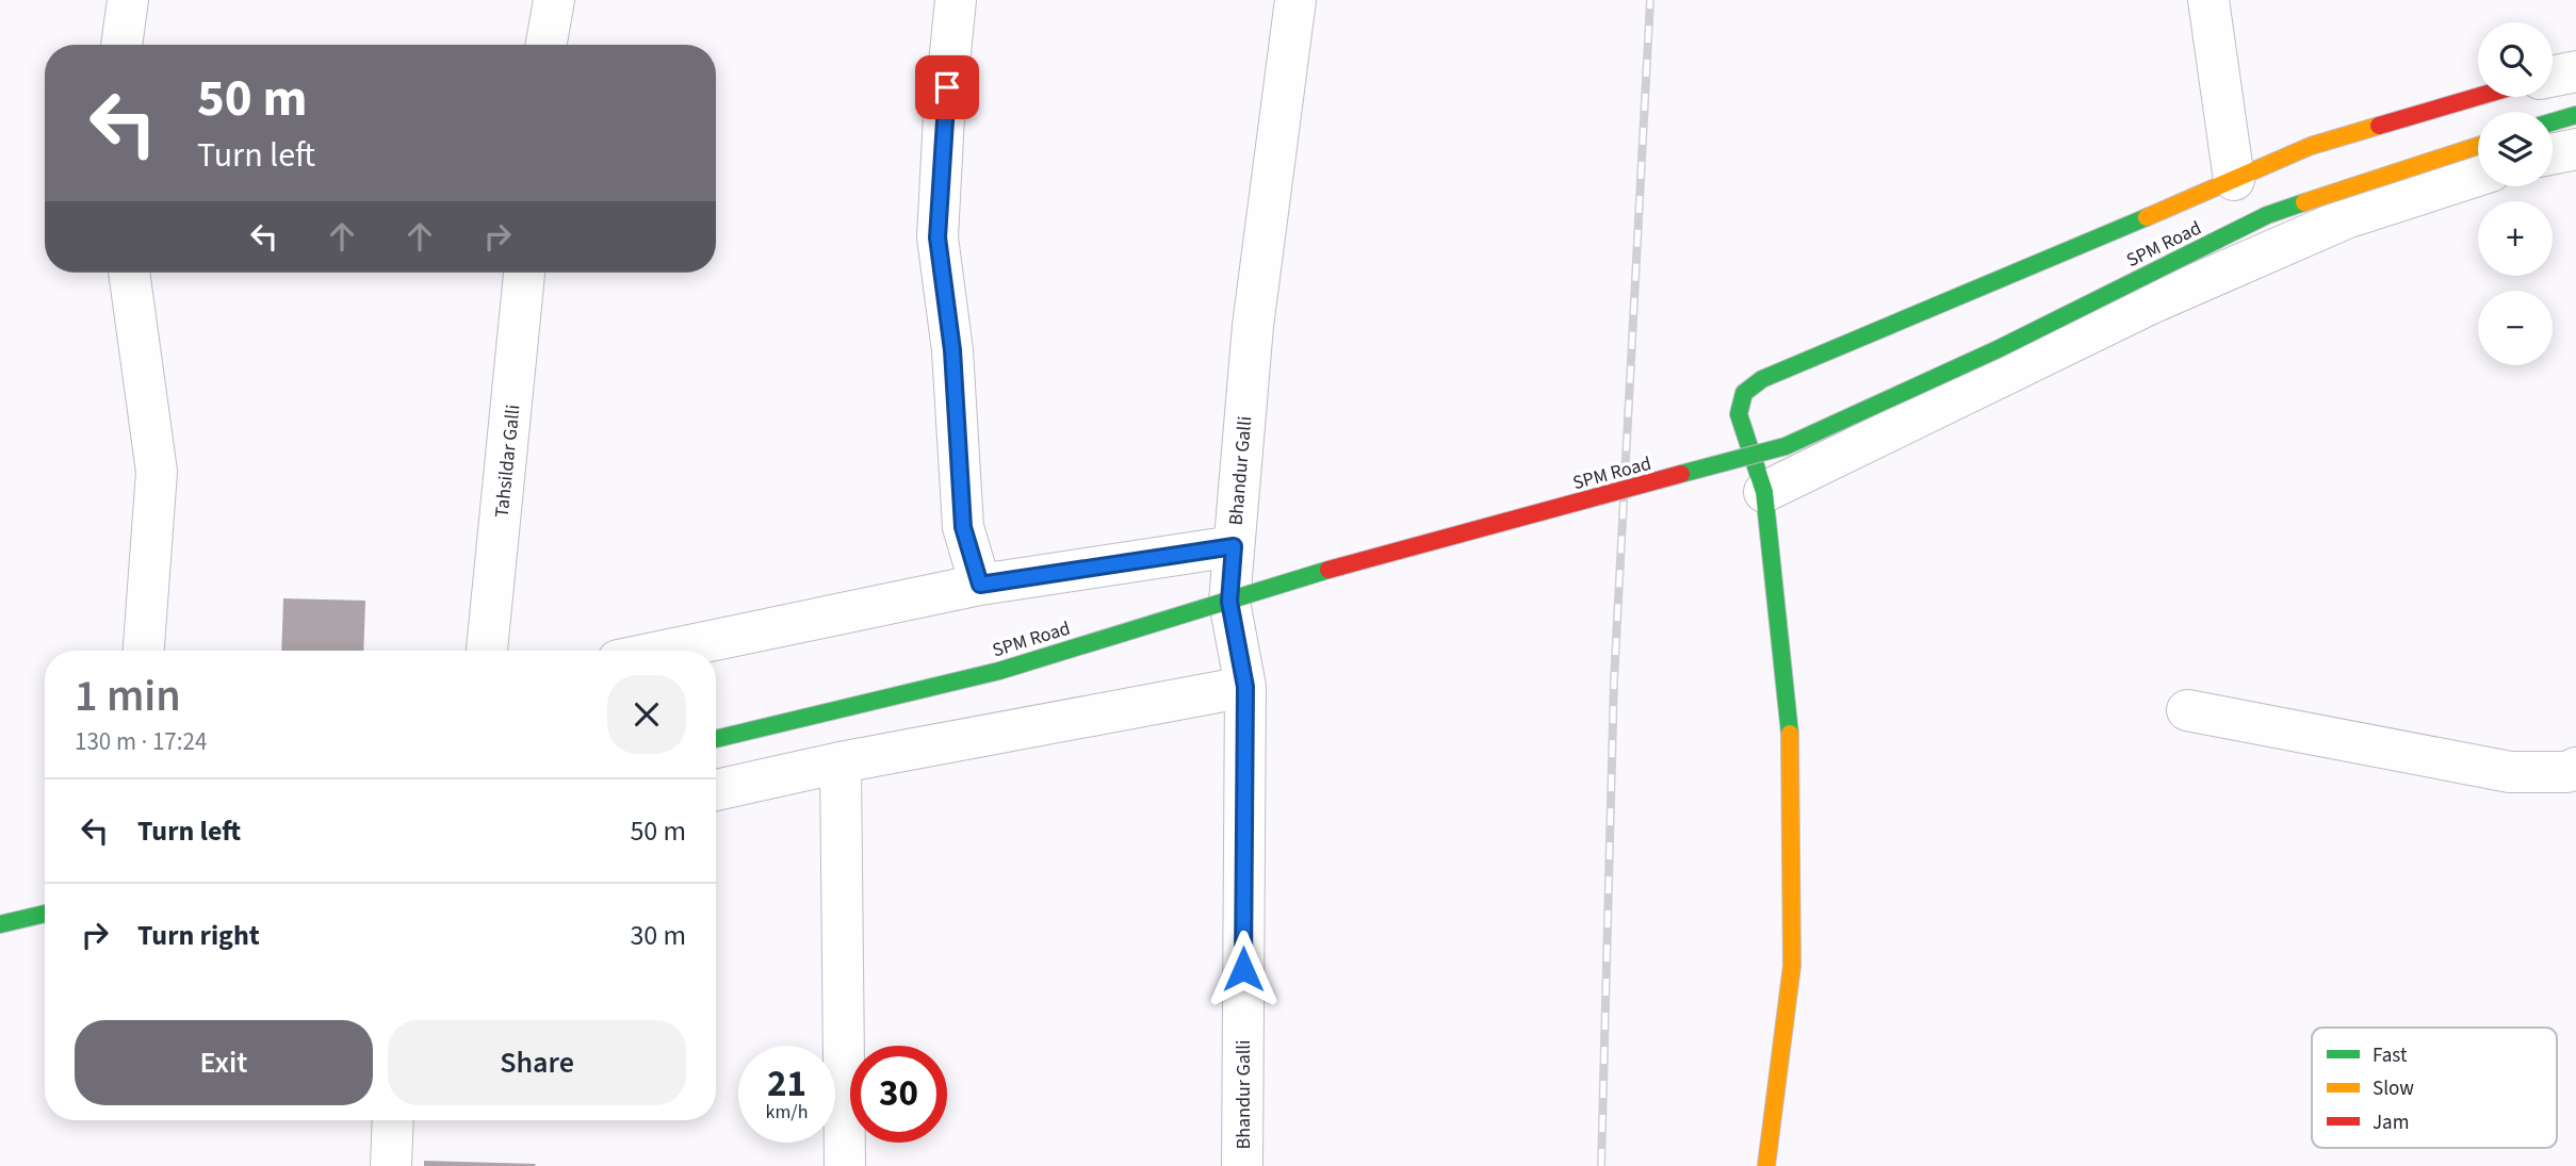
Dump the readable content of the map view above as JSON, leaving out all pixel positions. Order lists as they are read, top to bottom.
{
  "streets": {
    "main road": ["SPM Road"],
    "street": ["Tahsildar Galli", "Bhandur Galli"]
  },
  "legend": ["Fast", "Slow", "Jam"],
  "page": {
    "map_buttons": ["+", "−"],
    "turn": ["50 m", "Turn left"],
    "heading": ["1 min", "130 m · 17:24"],
    "list": [
      {
        "name": "Turn left",
        "value": "50 m"
      },
      {
        "name": "Turn right",
        "value": "30 m"
      }
    ],
    "buttons": ["Exit", "Share"],
    "speed": "21 km/h",
    "limit": "30"
  }
}
